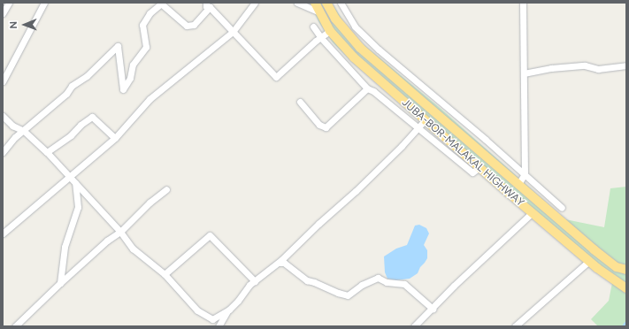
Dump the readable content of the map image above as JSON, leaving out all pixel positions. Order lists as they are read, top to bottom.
{
  "streets": {
    "highway": ["JUBA-BOR-MALAKAL HIGHWAY"]
  },
  "north": "left"
}
